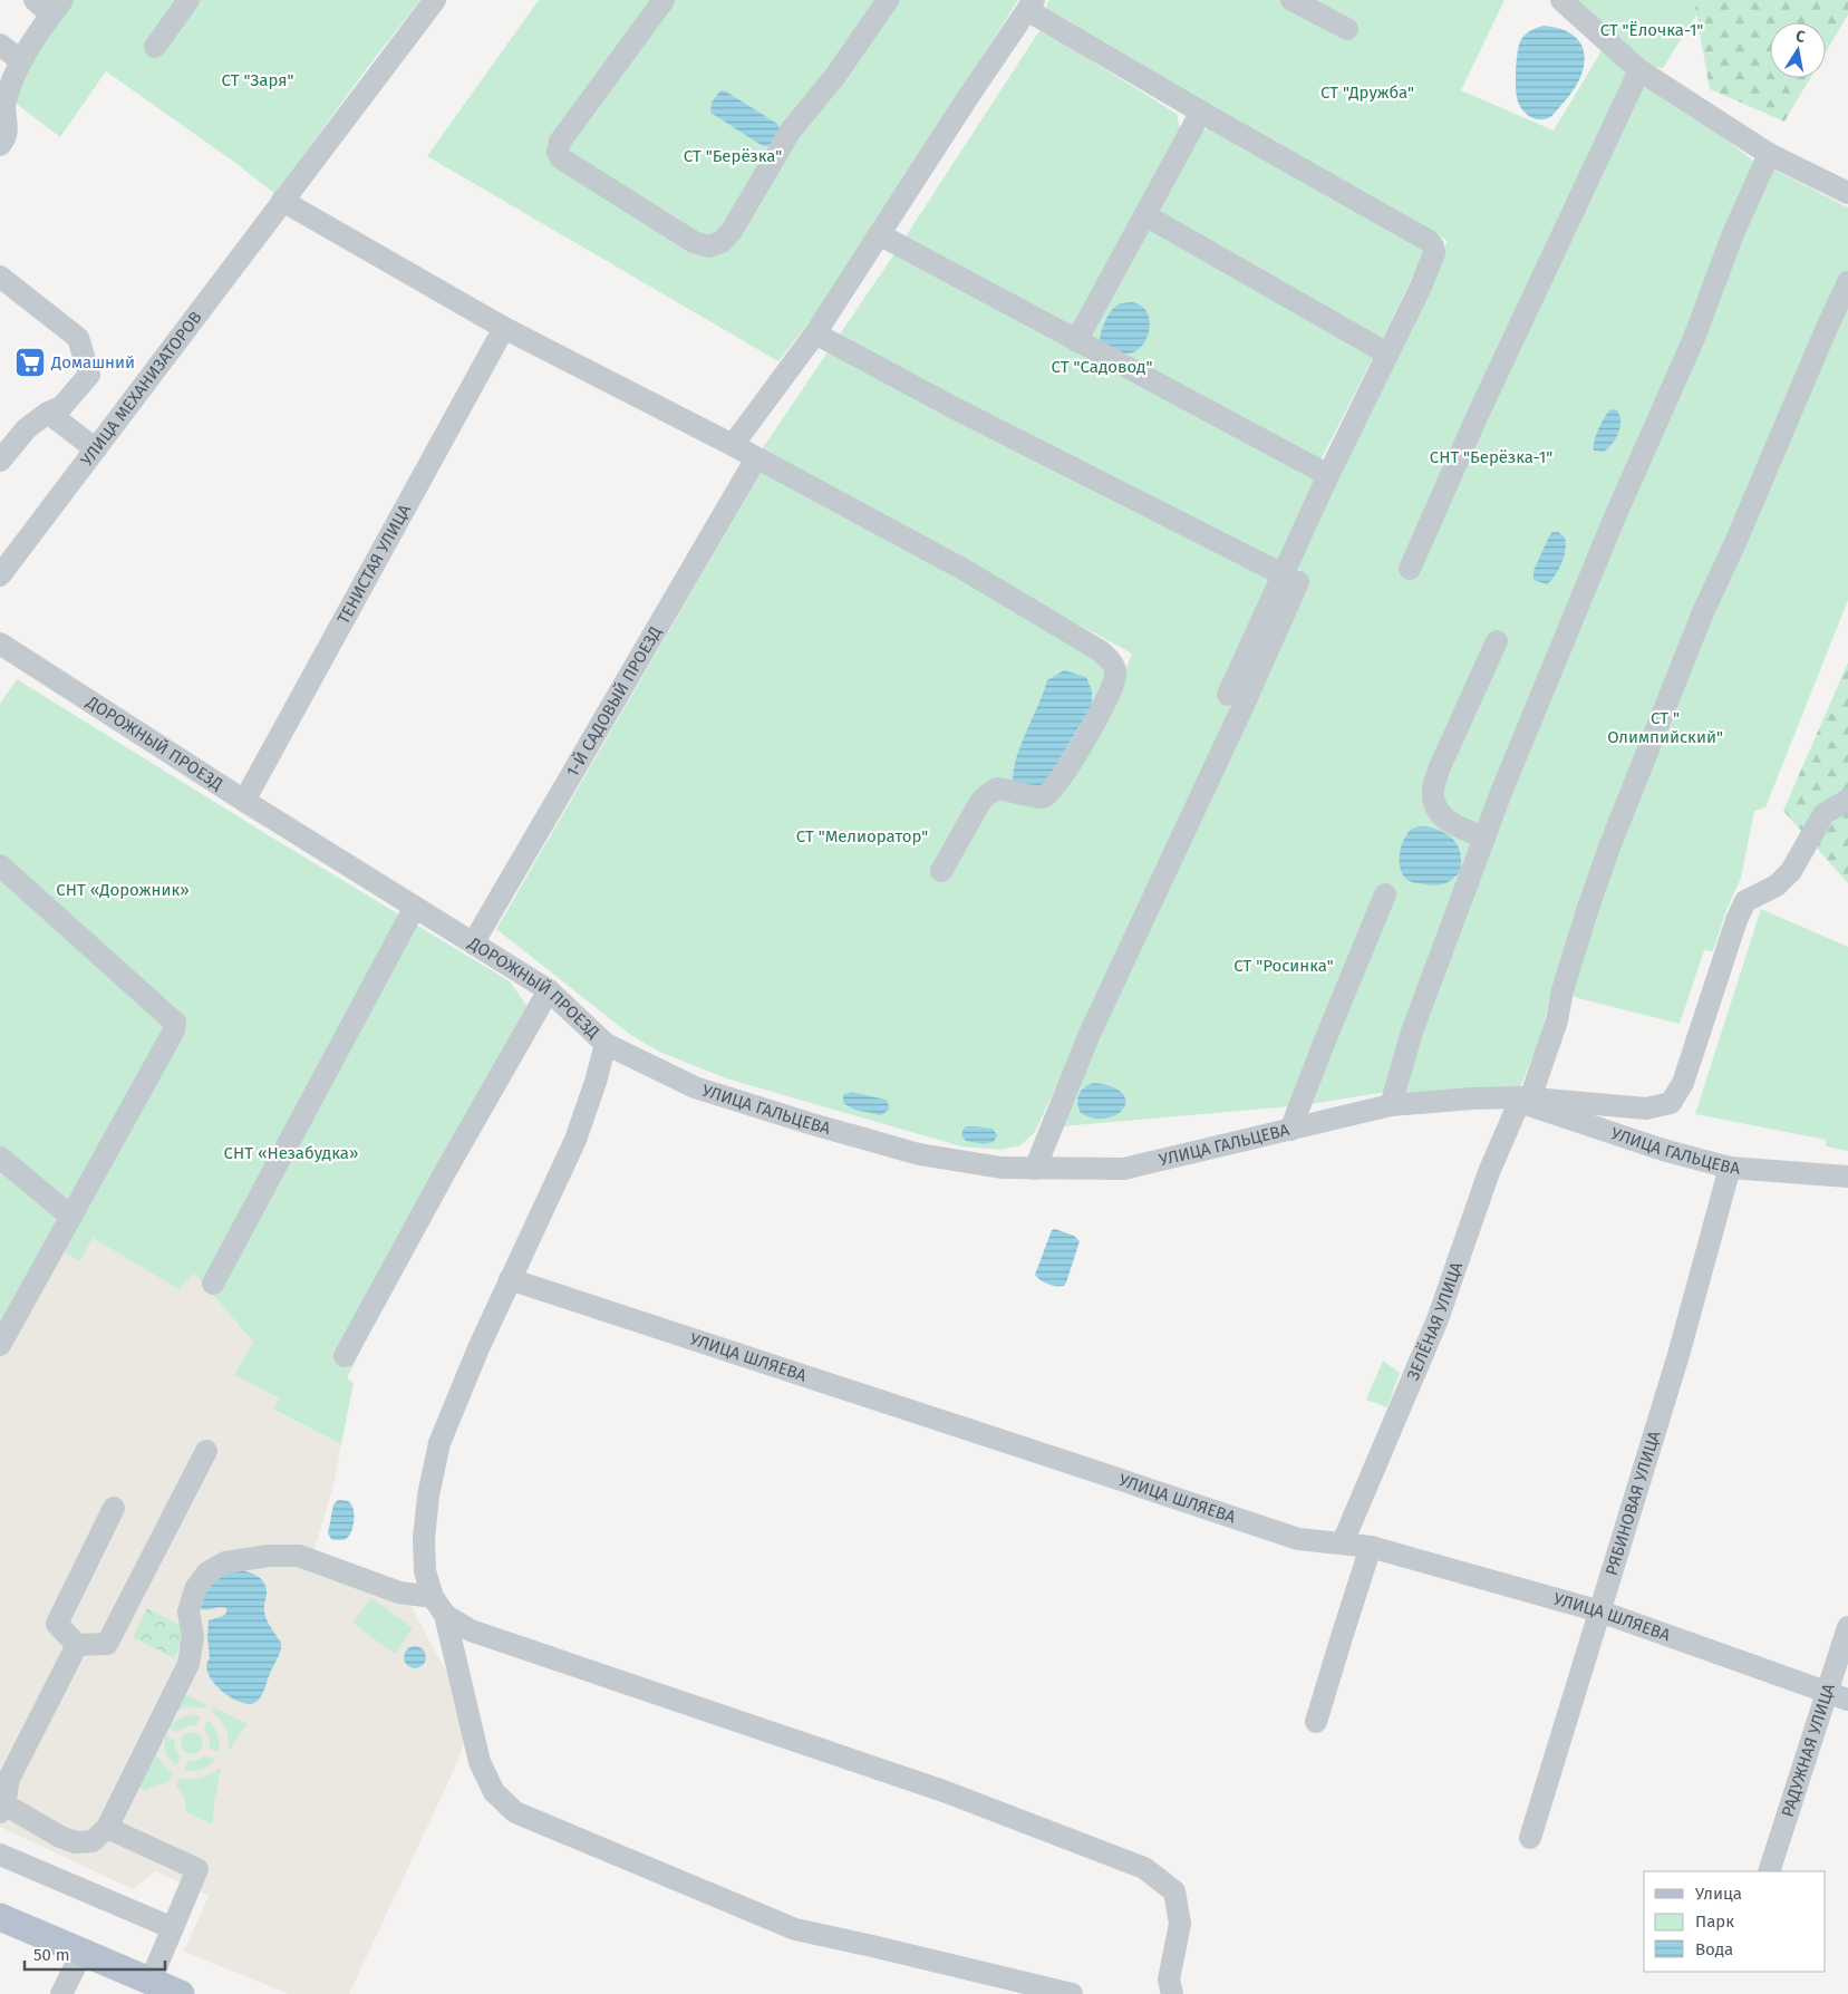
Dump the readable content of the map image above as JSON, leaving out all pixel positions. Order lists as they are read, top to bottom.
{
  "streets": {
    "street": [
      "УЛИЦА МЕХАНИЗАТОРОВ",
      "ТЕНИСТАЯ УЛИЦА",
      "1-Й САДОВЫЙ ПРОЕЗД",
      "ДОРОЖНЫЙ ПРОЕЗД",
      "УЛИЦА ГАЛЬЦЕВА",
      "ЗЕЛЁНАЯ УЛИЦА",
      "УЛИЦА ШЛЯЕВА",
      "РЯБИНОВАЯ УЛИЦА",
      "РАДУЖНАЯ УЛИЦА"
    ]
  },
  "crossings": [
    ["ТЕНИСТАЯ УЛИЦА", "ДОРОЖНЫЙ ПРОЕЗД"],
    ["1-Й САДОВЫЙ ПРОЕЗД", "ДОРОЖНЫЙ ПРОЕЗД"],
    ["ДОРОЖНЫЙ ПРОЕЗД", "УЛИЦА ГАЛЬЦЕВА"],
    ["ДОРОЖНЫЙ ПРОЕЗД", "УЛИЦА ШЛЯЕВА"],
    ["УЛИЦА ГАЛЬЦЕВА", "ЗЕЛЁНАЯ УЛИЦА"],
    ["УЛИЦА ГАЛЬЦЕВА", "РЯБИНОВАЯ УЛИЦА"],
    ["ЗЕЛЁНАЯ УЛИЦА", "УЛИЦА ШЛЯЕВА"],
    ["УЛИЦА ШЛЯЕВА", "РЯБИНОВАЯ УЛИЦА"],
    ["УЛИЦА ШЛЯЕВА", "РАДУЖНАЯ УЛИЦА"]
  ],
  "parks": [
    "СТ \"Ёлочка-1\"",
    "СТ \"Заря\"",
    "СТ \"Дружба\"",
    "СТ \"Берёзка\"",
    "СТ \"Садовод\"",
    "СНТ \"Берёзка-1\"",
    "СТ \" Олимпийский\"",
    "СТ \"Мелиоратор\"",
    "СНТ «Дорожник»",
    "СТ \"Росинка\"",
    "СНТ «Незабудка»"
  ],
  "places": {
    "supermarket": ["Домашний"]
  },
  "legend": ["Улица", "Парк", "Вода"],
  "scale_bar": "50 m",
  "north": "top"
}
